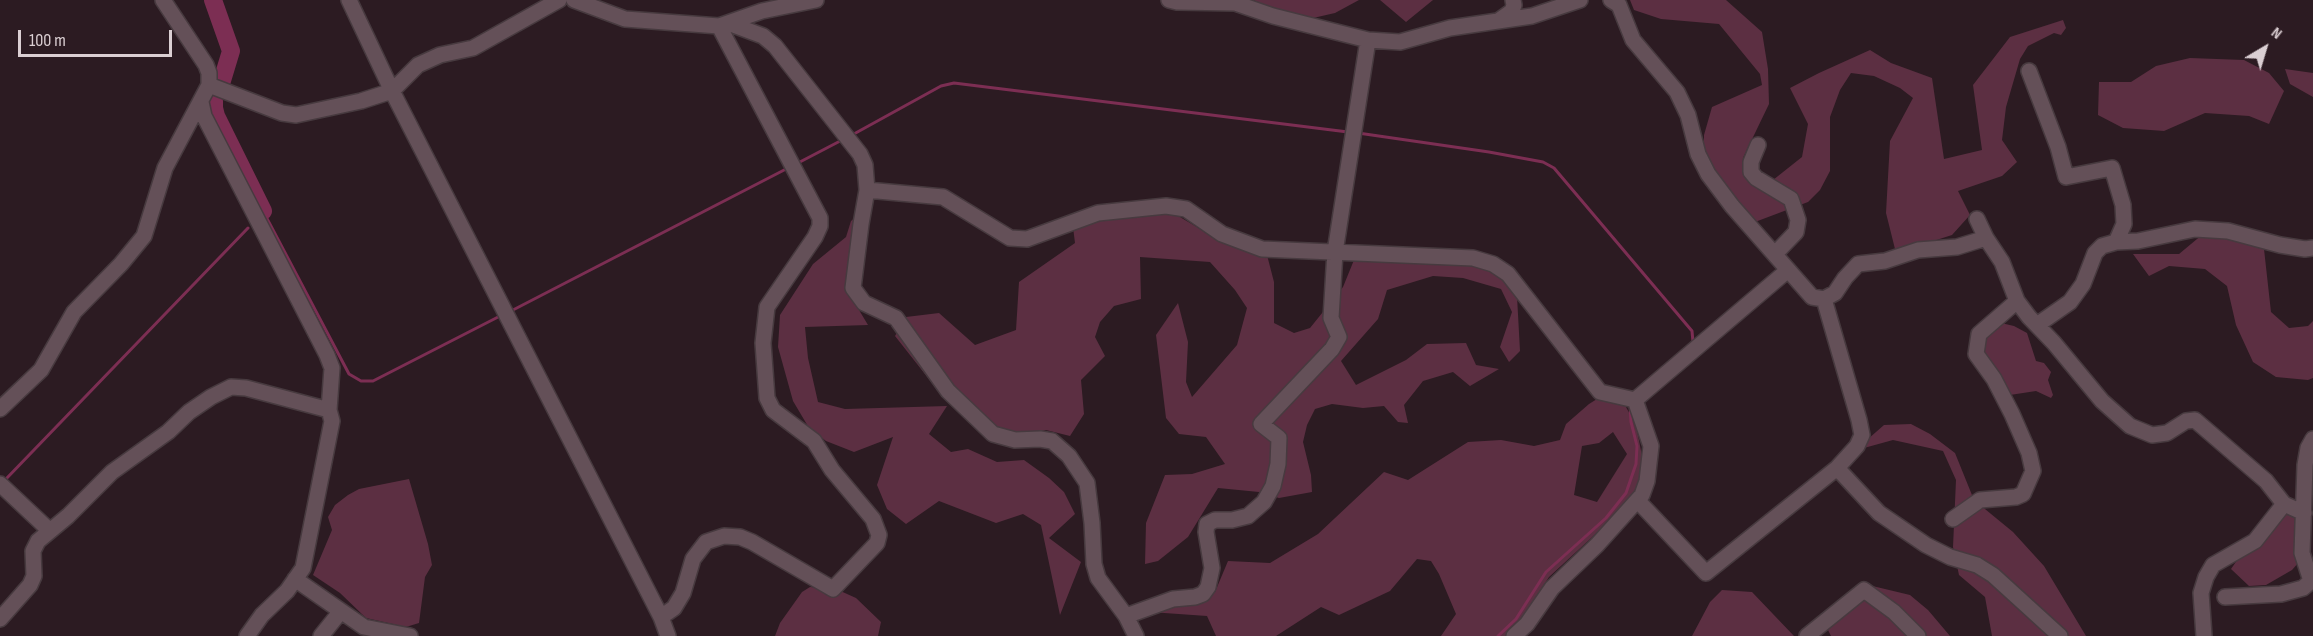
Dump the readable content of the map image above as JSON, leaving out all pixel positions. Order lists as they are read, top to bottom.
{
  "scale_bar": "100 m",
  "north": "top right"
}
